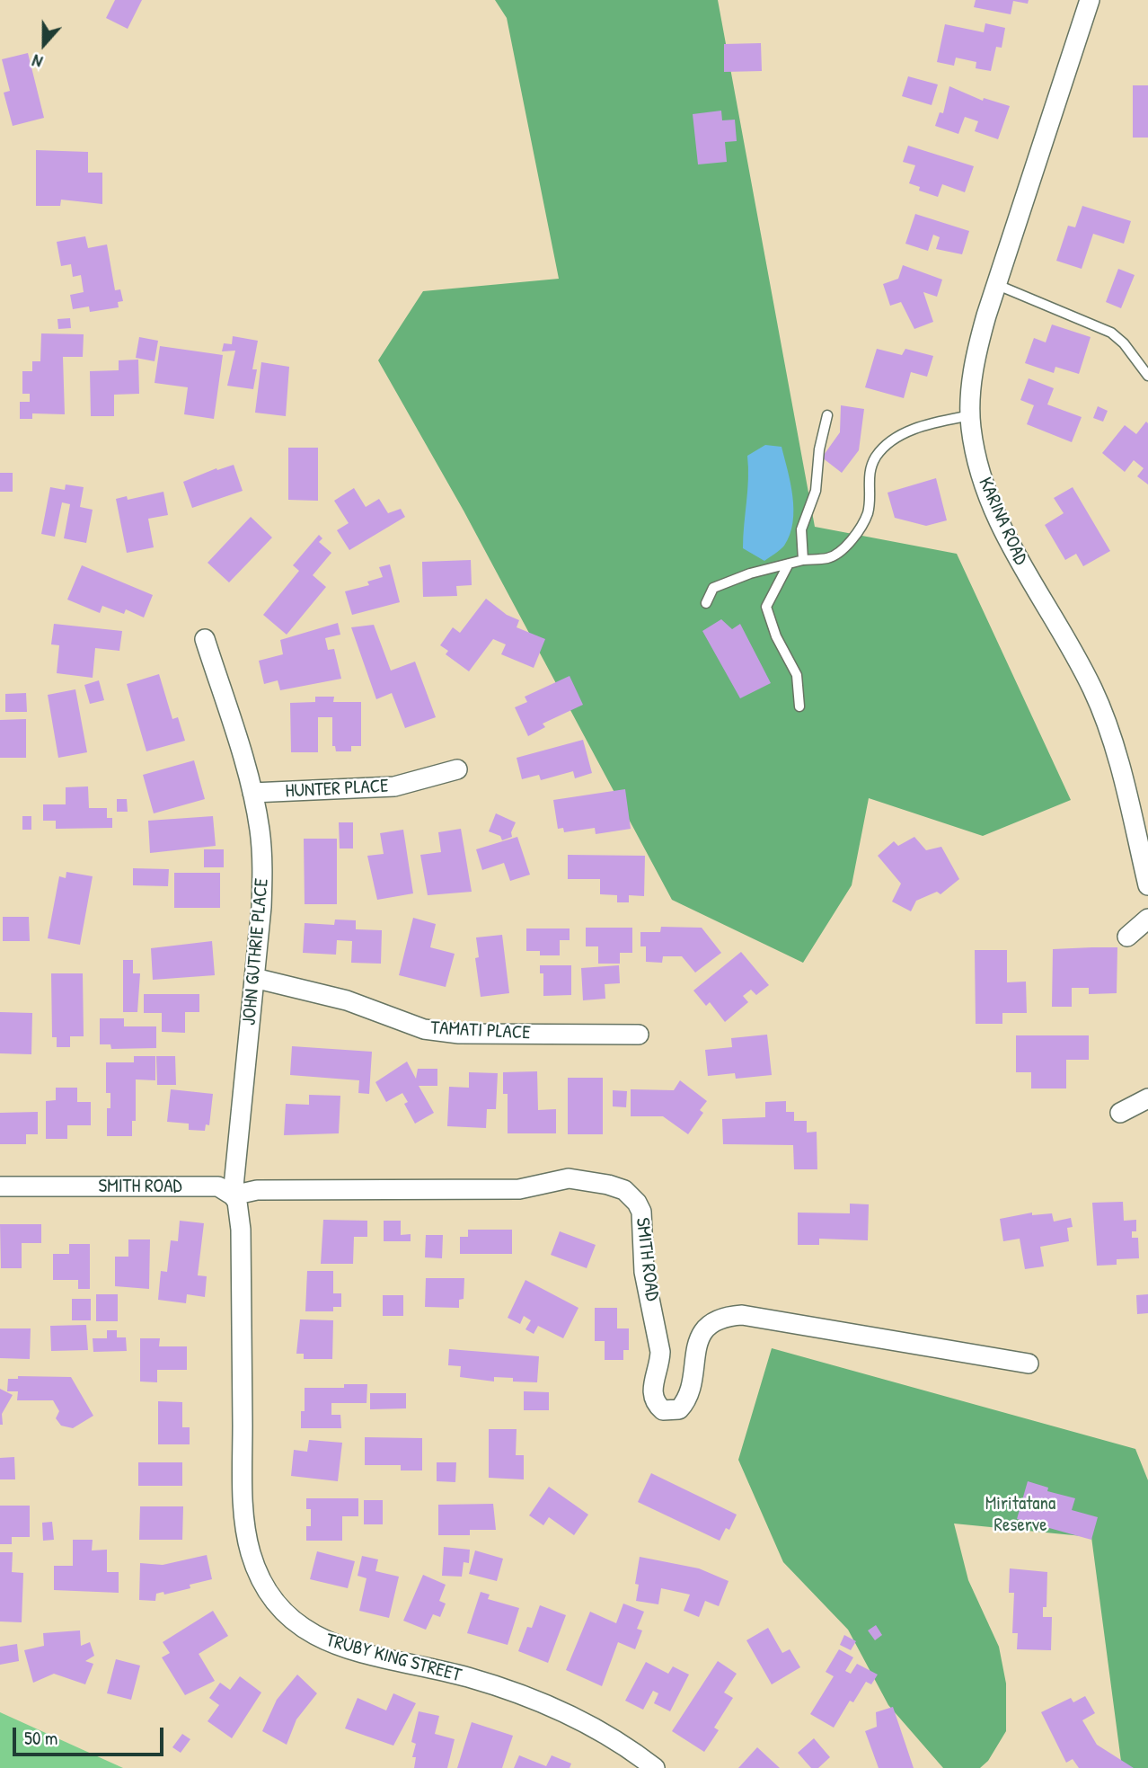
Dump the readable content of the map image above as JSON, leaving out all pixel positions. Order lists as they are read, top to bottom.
{
  "streets": {
    "street": [
      "KARINA ROAD",
      "HUNTER PLACE",
      "JOHN GUTHRIE PLACE",
      "TAMATI PLACE",
      "SMITH ROAD",
      "TRUBY KING STREET"
    ]
  },
  "crossings": [
    ["HUNTER PLACE", "JOHN GUTHRIE PLACE"],
    ["JOHN GUTHRIE PLACE", "TAMATI PLACE"],
    ["JOHN GUTHRIE PLACE", "SMITH ROAD"],
    ["JOHN GUTHRIE PLACE", "TRUBY KING STREET"],
    ["SMITH ROAD", "TRUBY KING STREET"]
  ],
  "parks": ["Miritatana Reserve"],
  "scale_bar": "50 m",
  "north": "bottom"
}
